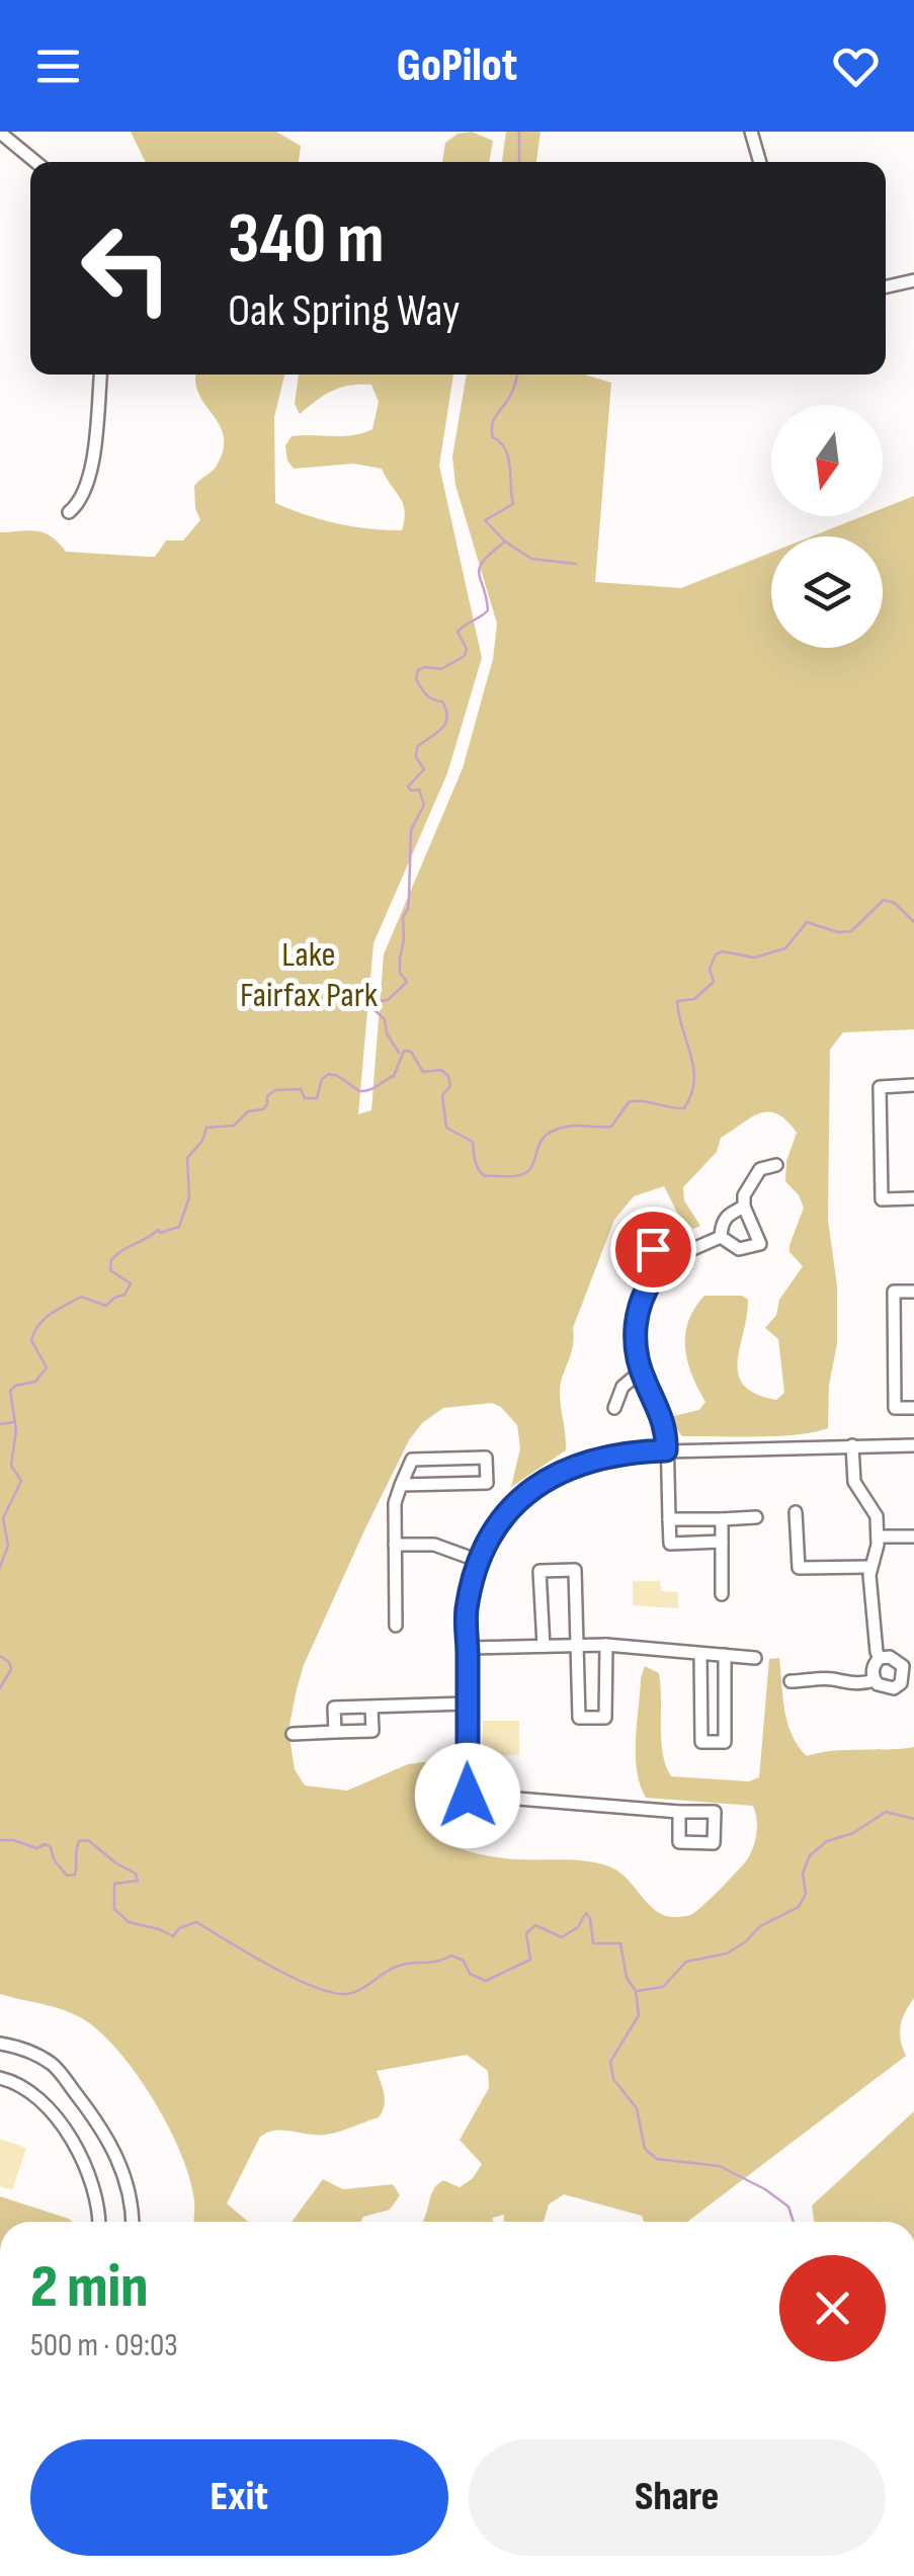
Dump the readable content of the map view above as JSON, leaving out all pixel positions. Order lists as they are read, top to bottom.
{
  "parks": ["Lake Fairfax Park"],
  "north": "bottom",
  "page": {
    "header": "GoPilot",
    "turn": ["340 m", "Oak Spring Way"],
    "heading": ["2 min", "500 m · 09:03"],
    "buttons": ["Exit", "Share"]
  }
}
